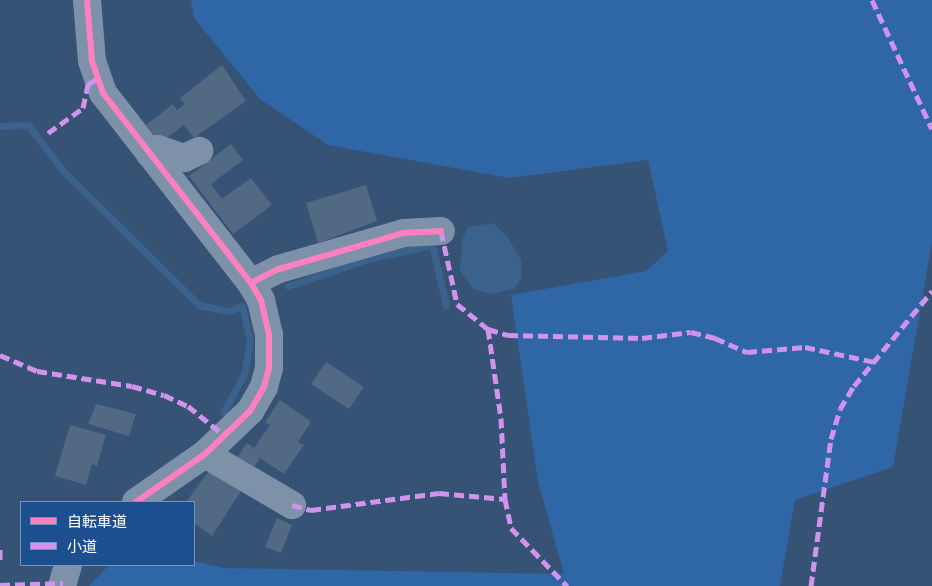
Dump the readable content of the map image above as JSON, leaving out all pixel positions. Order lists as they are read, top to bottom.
{
  "legend": ["自転車道", "小道"]
}
